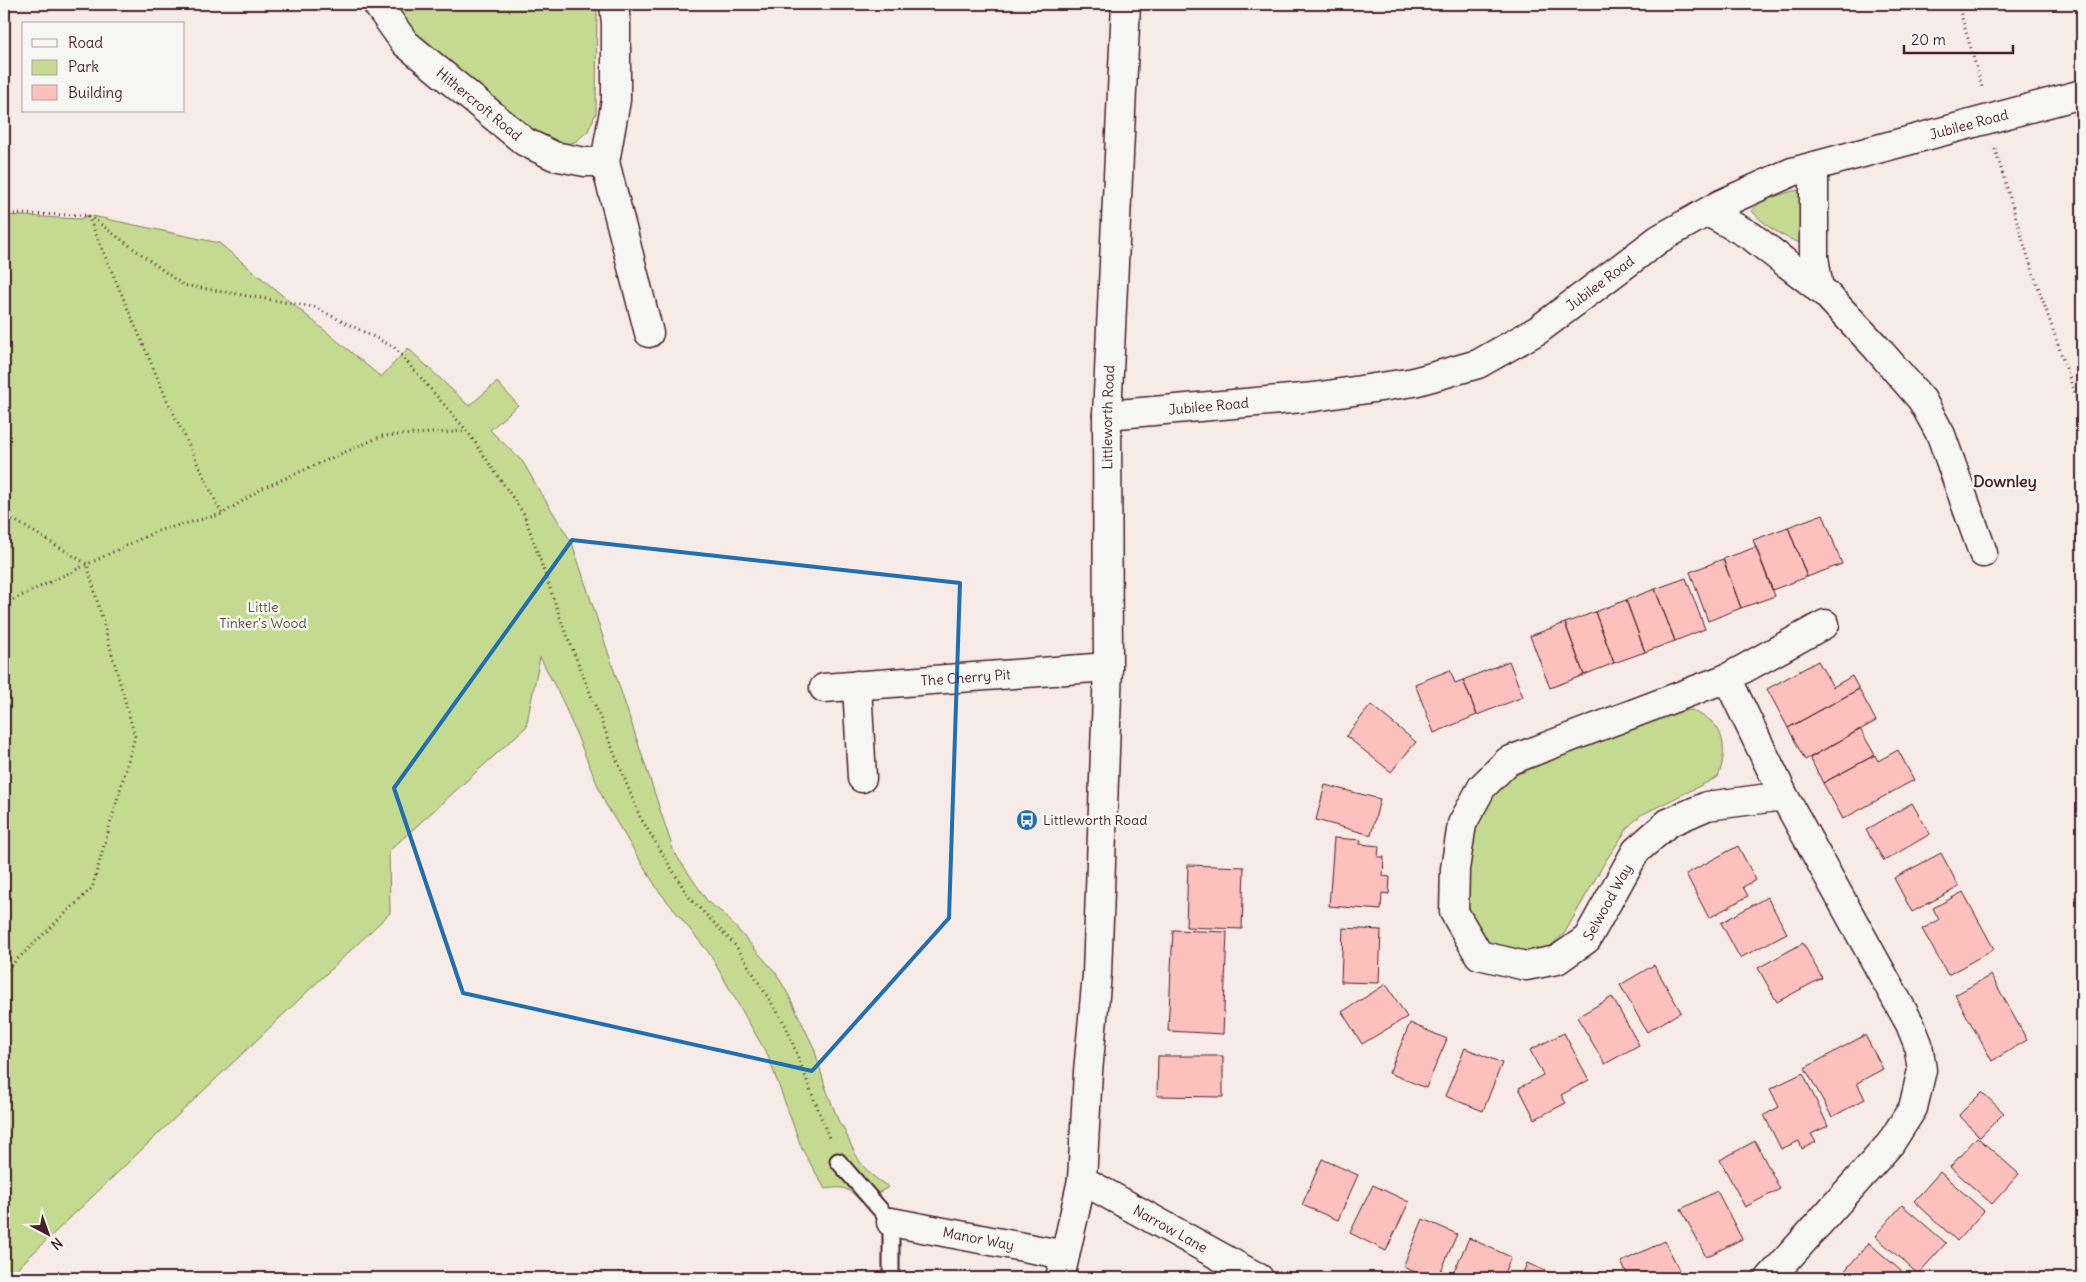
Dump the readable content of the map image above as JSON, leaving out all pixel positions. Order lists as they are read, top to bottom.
{
  "streets": {
    "street": [
      "Hithercroft Road",
      "Jubilee Road",
      "Littleworth Road",
      "The Cherry Pit",
      "Selwood Way",
      "Narrow Lane",
      "Manor Way"
    ]
  },
  "crossings": [
    ["Jubilee Road", "Littleworth Road"],
    ["Littleworth Road", "The Cherry Pit"],
    ["Littleworth Road", "Narrow Lane"],
    ["Littleworth Road", "Manor Way"]
  ],
  "districts": ["Downley"],
  "parks": ["Little Tinker's Wood"],
  "places": {
    "bus stop": ["Littleworth Road"]
  },
  "legend": ["Road", "Park", "Building"],
  "scale_bar": "20 m",
  "north": "bottom right"
}
